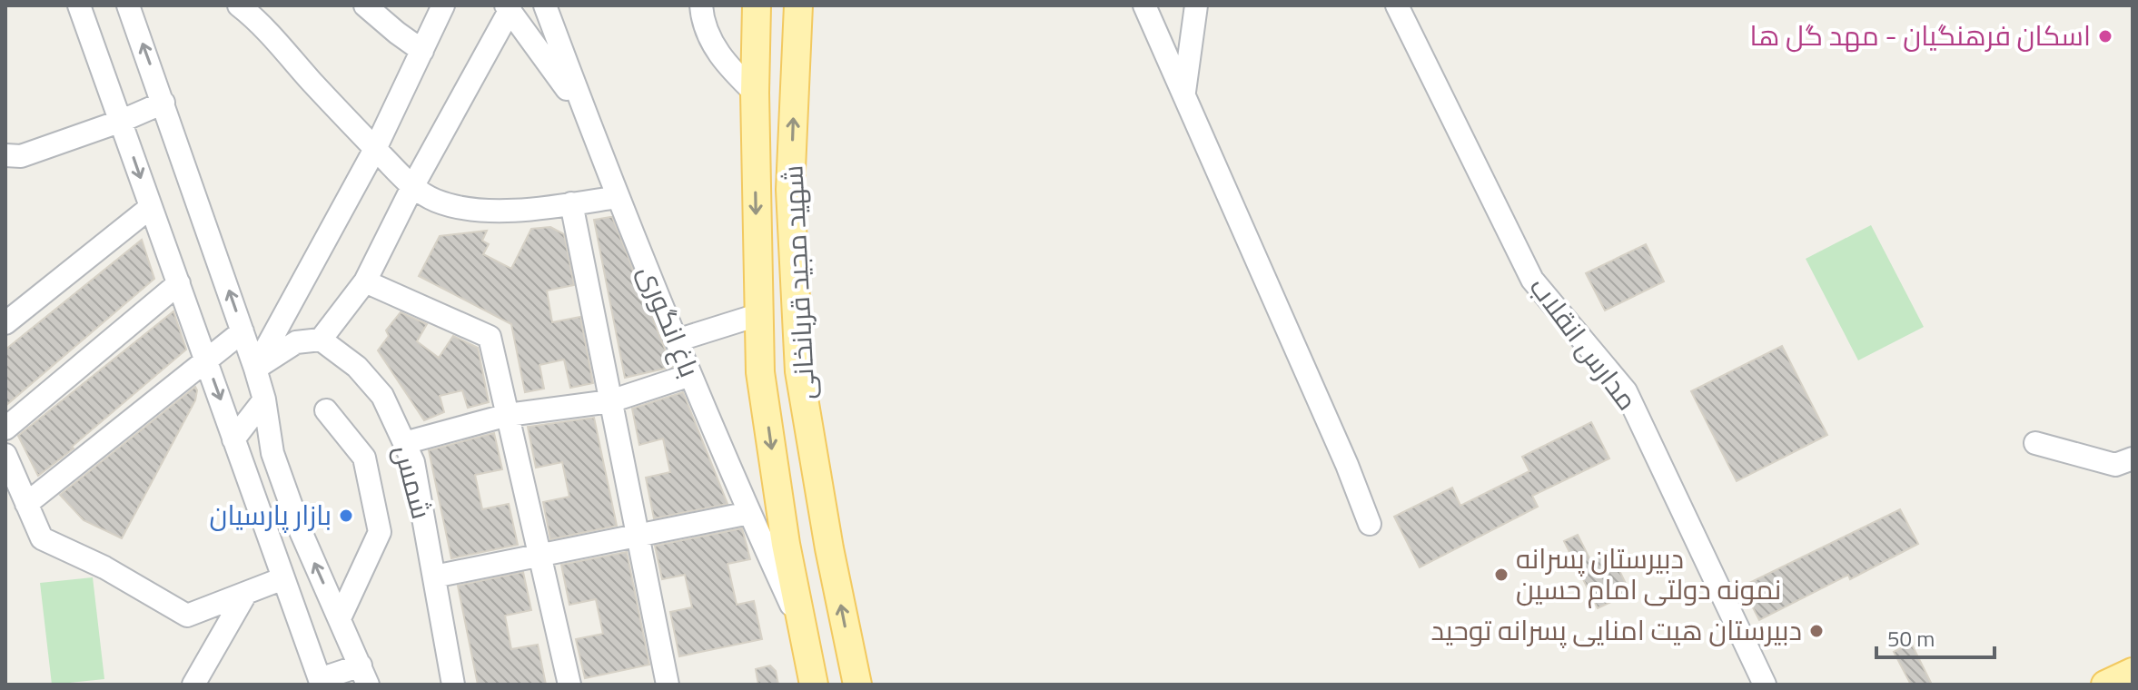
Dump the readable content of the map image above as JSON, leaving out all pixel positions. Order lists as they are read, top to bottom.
{
  "streets": {
    "main road": ["شهید مجید قربانخانی"],
    "street": ["باغ انگوری", "مدارس انقلاب", "شمس"]
  },
  "crossings": [
    ["شهید مجید قربانخانی", "باغ انگوری"]
  ],
  "places": [
    "اسکان فرهنگیان - مهد گل ها",
    "بازار پارسیان",
    "دبیرستان پسرانه نمونه دولتی امام حسین",
    "دبیرستان هیت امنایی پسرانه توحید"
  ],
  "scale_bar": "50 m"
}
